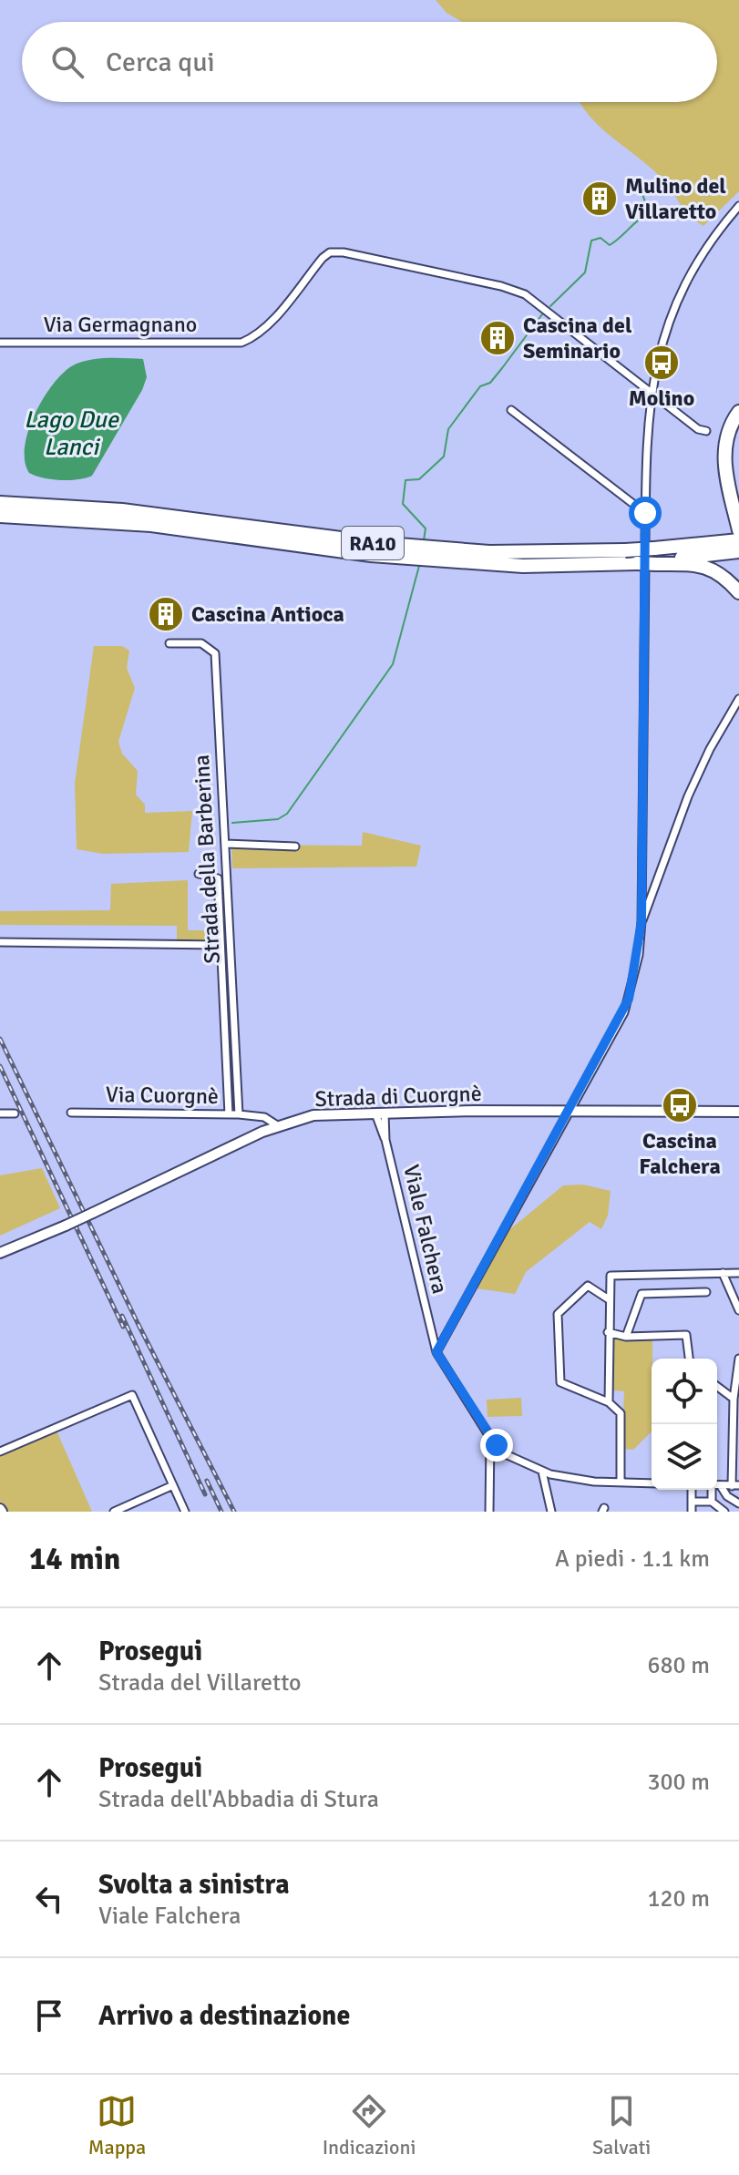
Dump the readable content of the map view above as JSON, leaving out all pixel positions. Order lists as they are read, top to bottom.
{
  "streets": {
    "highway": ["RA10"],
    "main road": ["Strada di Cuorgnè"],
    "street": [
      "Via Germagnano",
      "Strada della Barberina",
      "Via Cuorgnè",
      "Viale Falchera"
    ]
  },
  "crossings": [
    ["Strada della Barberina", "Via Cuorgnè"],
    ["Via Cuorgnè", "Strada di Cuorgnè"],
    ["Strada di Cuorgnè", "Viale Falchera"]
  ],
  "water": ["Lago Due Lanci"],
  "places": {
    "building": ["Mulino del Villaretto", "Cascina del Seminario", "Cascina Antioca"],
    "bus stop": ["Molino", "Cascina Falchera"]
  },
  "page": {
    "search": "Cerca qui",
    "heading": ["14 min", "A piedi · 1.1 km"],
    "list": [
      ["Prosegui", "Strada del Villaretto", "680 m"],
      ["Prosegui", "Strada dell'Abbadia di Stura", "300 m"],
      ["Svolta a sinistra", "Viale Falchera", "120 m"],
      "Arrivo a destinazione"
    ],
    "nav": ["Mappa", "Indicazioni", "Salvati"]
  }
}
